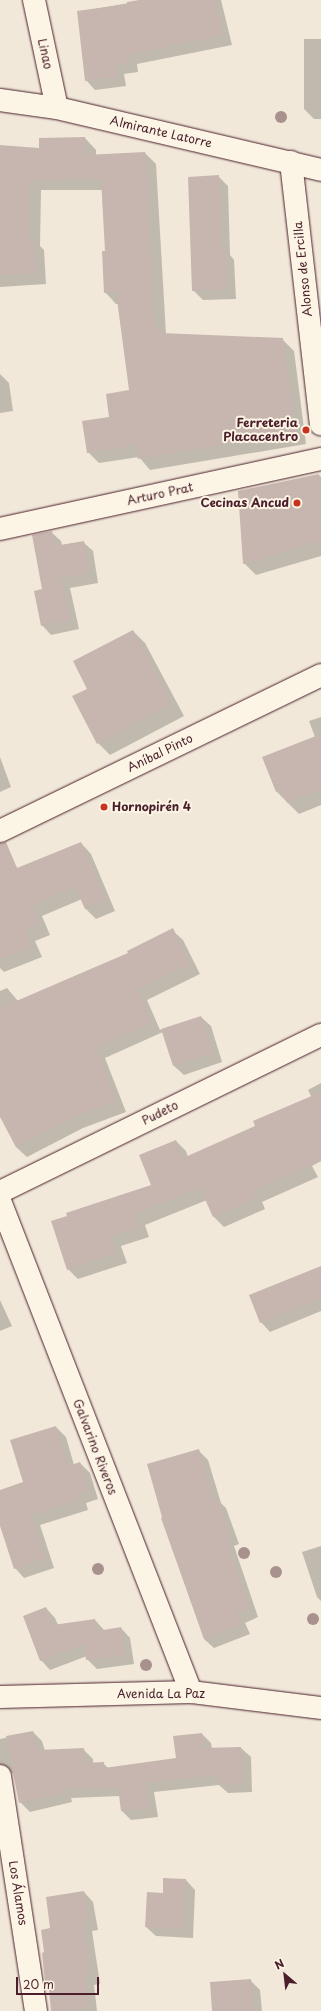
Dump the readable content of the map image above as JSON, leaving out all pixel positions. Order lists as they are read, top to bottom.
{
  "streets": {
    "street": [
      "Linao",
      "Almirante Latorre",
      "Alonso de Ercilla",
      "Arturo Prat",
      "Aníbal Pinto",
      "Pudeto",
      "Galvarino Riveros",
      "Avenida La Paz",
      "Los Álamos"
    ]
  },
  "crossings": [
    ["Linao", "Almirante Latorre"],
    ["Almirante Latorre", "Alonso de Ercilla"],
    ["Galvarino Riveros", "Avenida La Paz"]
  ],
  "places": ["Ferreteria Placacentro", "Cecinas Ancud", "Hornopirén 4"],
  "scale_bar": "20 m",
  "north": "top left"
}
